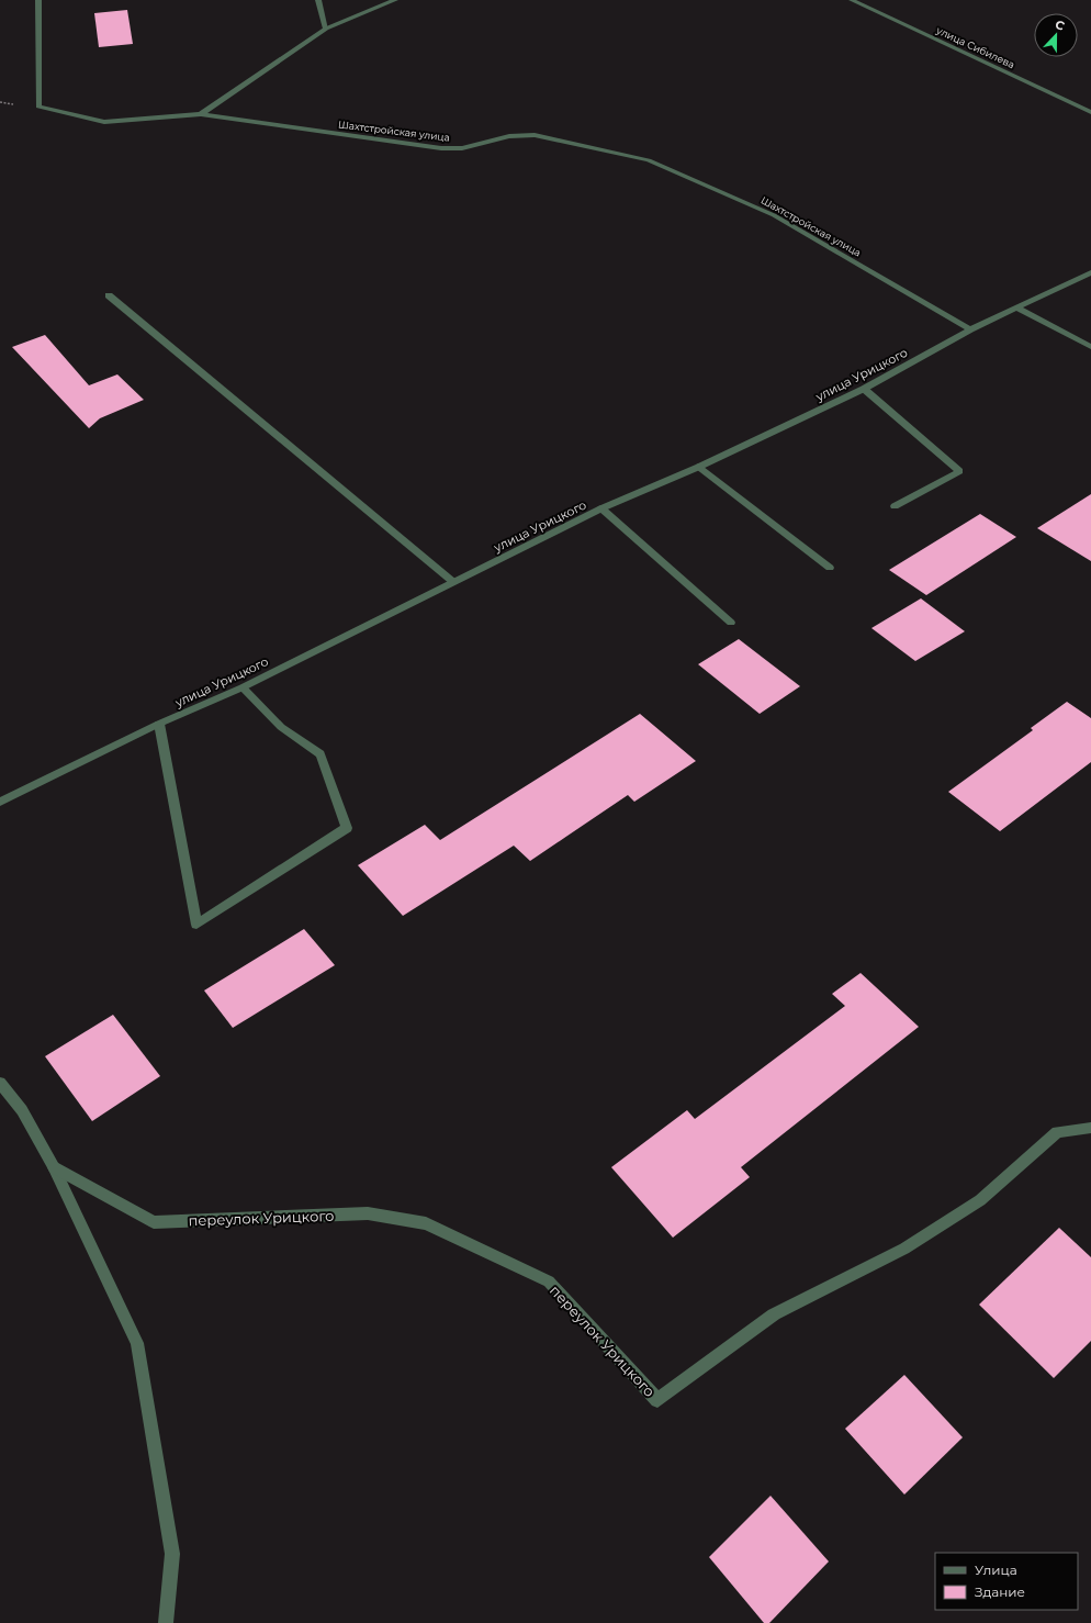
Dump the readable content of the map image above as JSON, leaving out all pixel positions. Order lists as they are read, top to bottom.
{
  "streets": {
    "street": [
      "улица Сибилева",
      "Шахтстройская улица",
      "улица Урицкого",
      "переулок Урицкого"
    ]
  },
  "crossings": [
    ["Шахтстройская улица", "улица Урицкого"]
  ],
  "legend": ["Улица", "Здание"],
  "north": "top"
}
